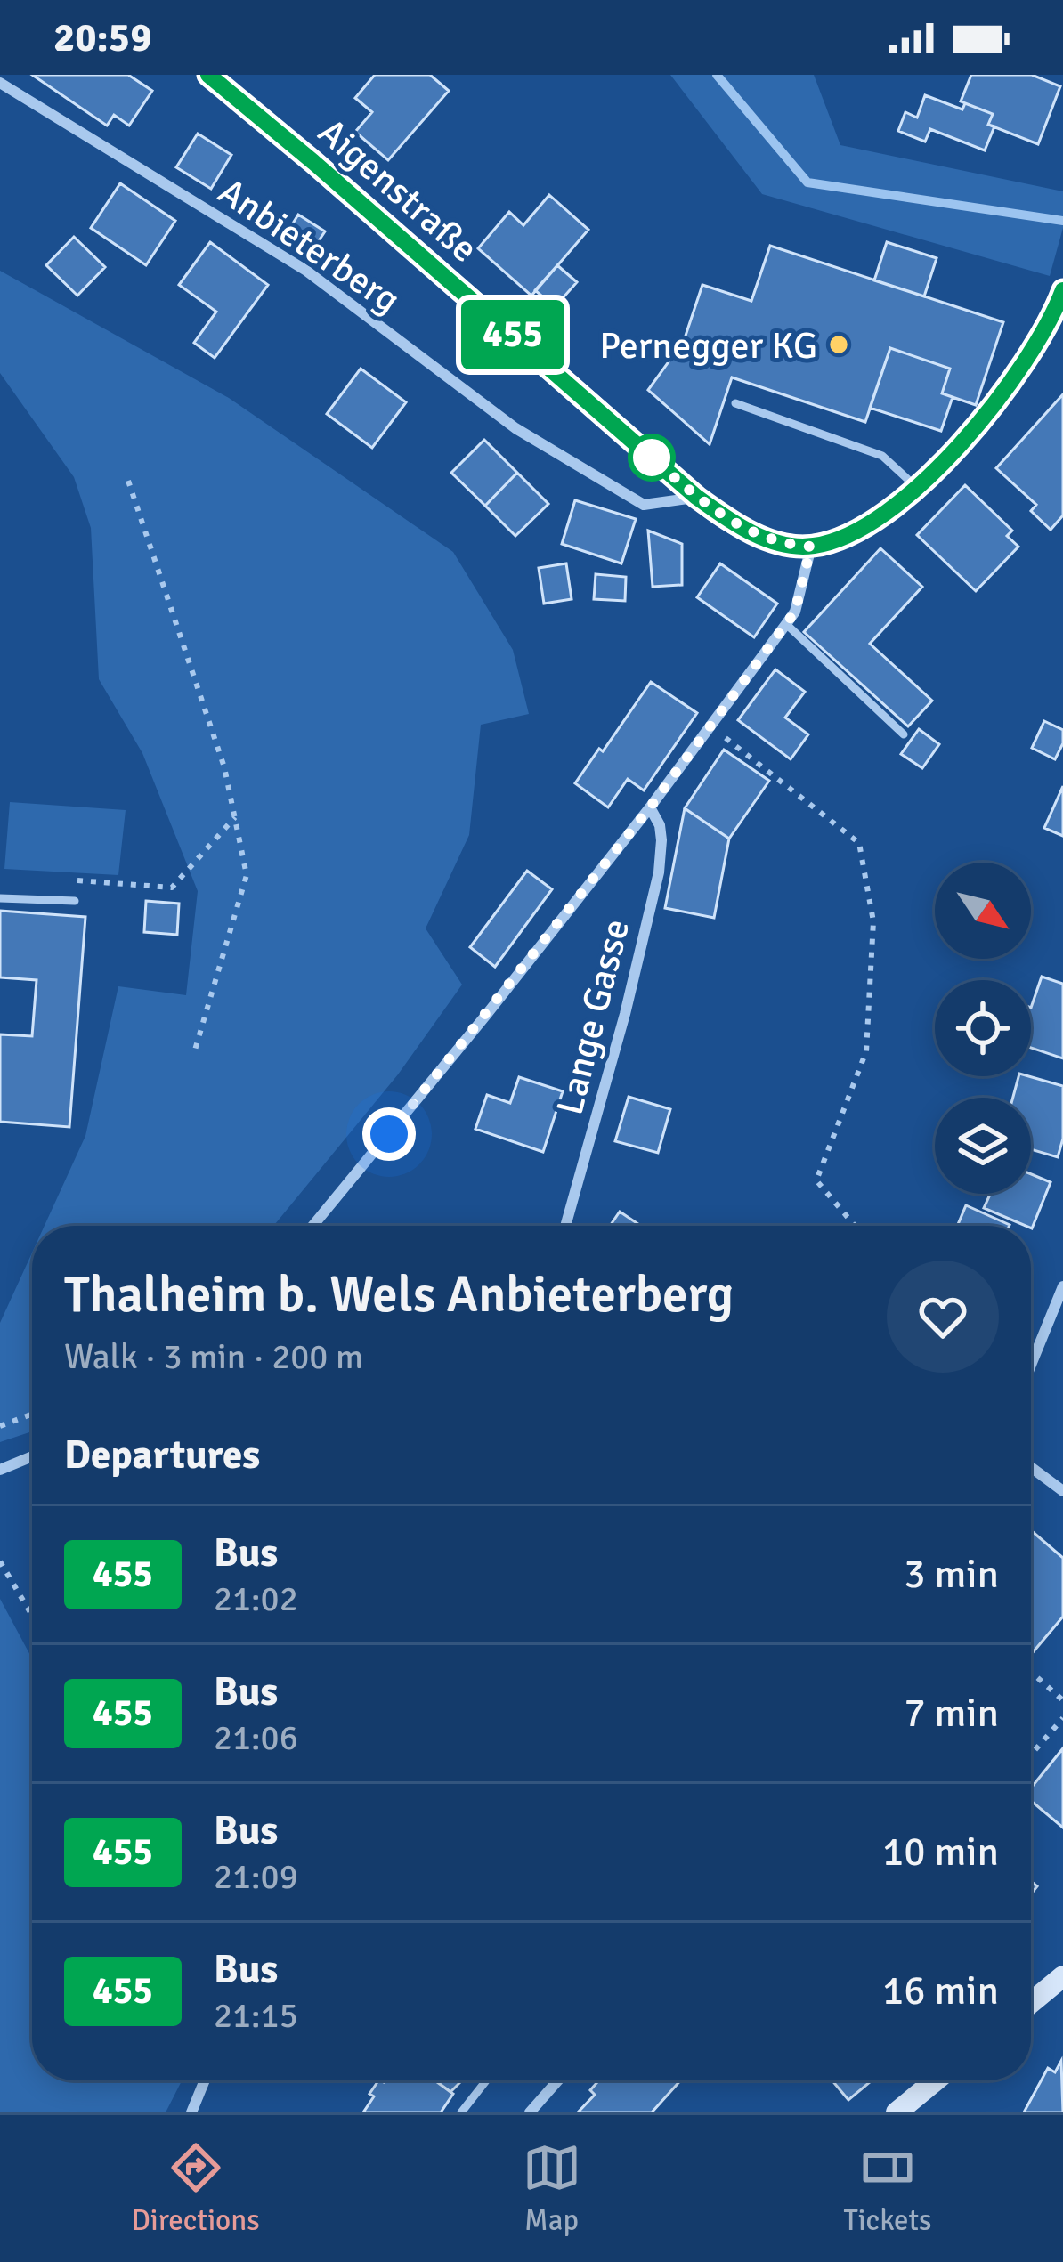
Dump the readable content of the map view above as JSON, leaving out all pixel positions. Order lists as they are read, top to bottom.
{
  "streets": {
    "street": ["Aigenstraße", "Anbieterberg", "Lange Gasse"]
  },
  "crossings": [
    ["Aigenstraße", "Anbieterberg"]
  ],
  "places": ["Pernegger KG"],
  "lines": ["bus line 455"],
  "north": "bottom right",
  "page": {
    "status": "20:59",
    "on_map": "455",
    "heading": [
      ["Thalheim b. Wels Anbieterberg", "Walk · 3 min · 200 m"],
      "Departures"
    ],
    "list": [
      {
        "mark": "455",
        "name": "Bus",
        "note": "21:02",
        "value": "3 min"
      },
      {
        "mark": "455",
        "name": "Bus",
        "note": "21:06",
        "value": "7 min"
      },
      {
        "mark": "455",
        "name": "Bus",
        "note": "21:09",
        "value": "10 min"
      },
      {
        "mark": "455",
        "name": "Bus",
        "note": "21:15",
        "value": "16 min"
      }
    ],
    "tabs": ["Directions", "Map", "Tickets"]
  }
}
